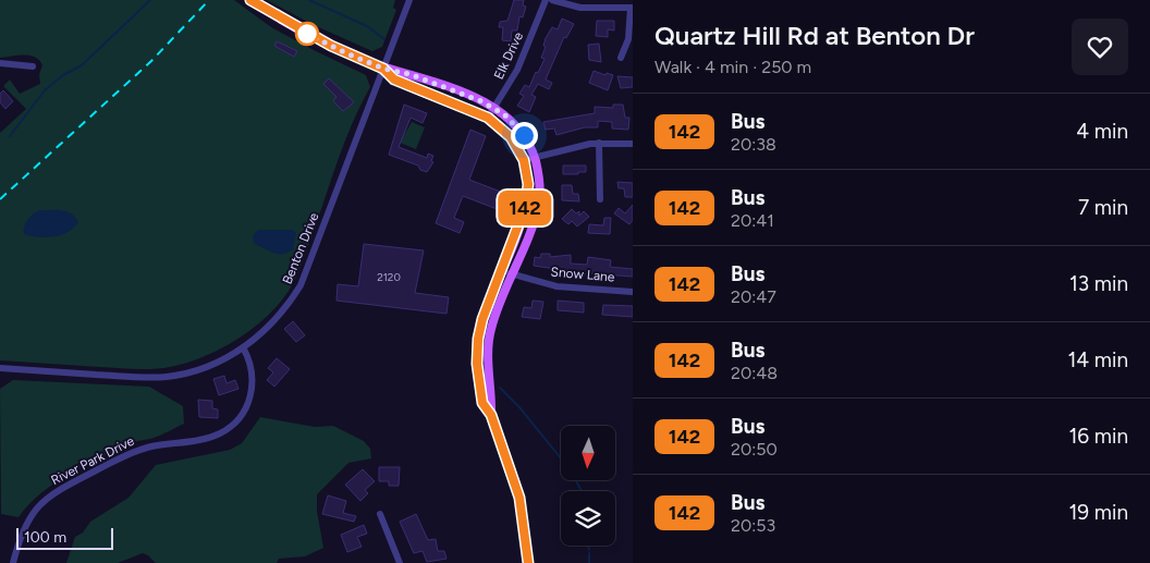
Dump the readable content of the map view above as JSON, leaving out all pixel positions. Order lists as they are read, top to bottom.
{
  "streets": {
    "street": [
      "Elk Drive",
      "Benton Drive",
      "Snow Lane",
      "River Park Drive"
    ]
  },
  "crossings": [
    ["Benton Drive", "River Park Drive"]
  ],
  "lines": ["bus line 142"],
  "house_numbers": ["2120"],
  "scale_bar": "100 m",
  "north": "bottom",
  "page": {
    "on_map": "142",
    "heading": ["Quartz Hill Rd at Benton Dr", "Walk · 4 min · 250 m"],
    "list": [
      {
        "mark": "142",
        "name": "Bus",
        "note": "20:38",
        "value": "4 min"
      },
      {
        "mark": "142",
        "name": "Bus",
        "note": "20:41",
        "value": "7 min"
      },
      {
        "mark": "142",
        "name": "Bus",
        "note": "20:47",
        "value": "13 min"
      },
      {
        "mark": "142",
        "name": "Bus",
        "note": "20:48",
        "value": "14 min"
      },
      {
        "mark": "142",
        "name": "Bus",
        "note": "20:50",
        "value": "16 min"
      },
      {
        "mark": "142",
        "name": "Bus",
        "note": "20:53",
        "value": "19 min"
      }
    ],
    "scale": "100 m"
  }
}
